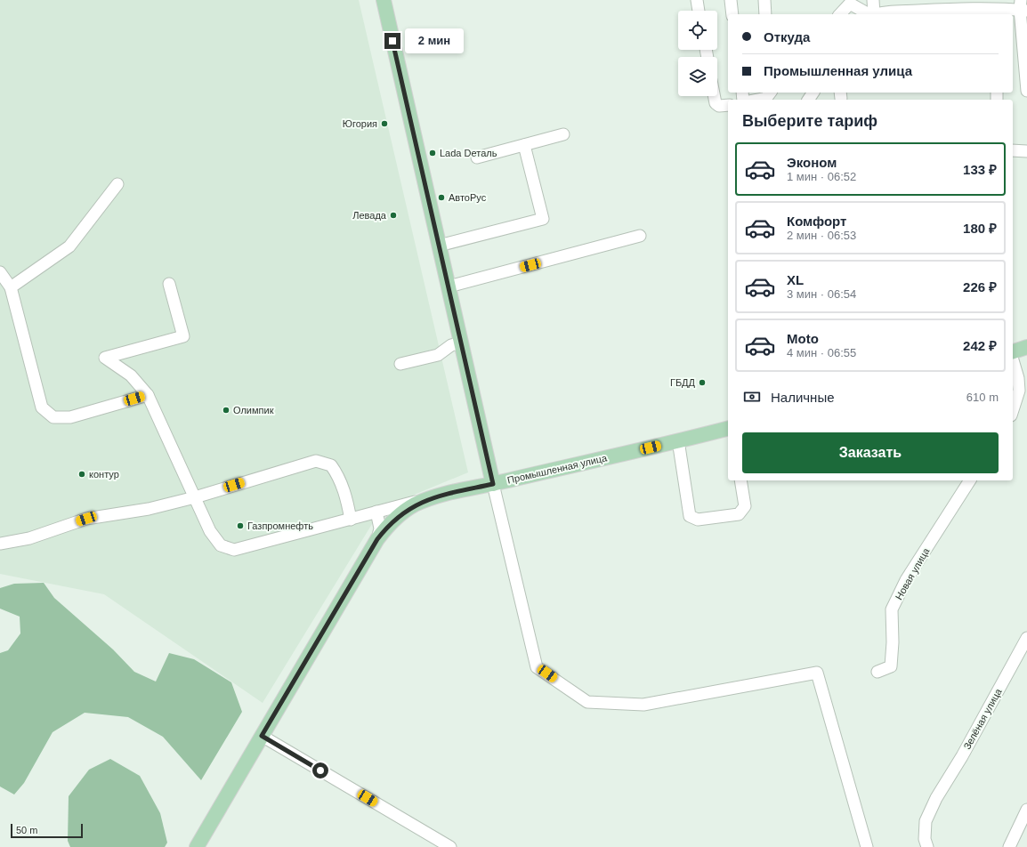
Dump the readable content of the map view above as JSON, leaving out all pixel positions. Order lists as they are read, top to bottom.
{
  "streets": {
    "main road": ["Промышленная улица"],
    "street": ["Новая улица", "Зелёная улица"]
  },
  "places": [
    "Югория",
    "Lada Dеталь",
    "АвтоРус",
    "Левада",
    "ГБДД",
    "Олимпик",
    "контур",
    "Газпромнефть"
  ],
  "scale_bar": "50 m",
  "page": {
    "banner": ["Откуда", "Промышленная улица"],
    "bubble": "2 мин",
    "heading": "Выберите тариф",
    "list": [
      {
        "name": "Эконом",
        "note": "1 мин · 06:52",
        "value": "133 ₽"
      },
      {
        "name": "Комфорт",
        "note": "2 мин · 06:53",
        "value": "180 ₽"
      },
      {
        "name": "XL",
        "note": "3 мин · 06:54",
        "value": "226 ₽"
      },
      {
        "name": "Moto",
        "note": "4 мин · 06:55",
        "value": "242 ₽"
      }
    ],
    "pay": ["Наличные", "610 m"],
    "buttons": "Заказать",
    "scale": "50 m"
  }
}
